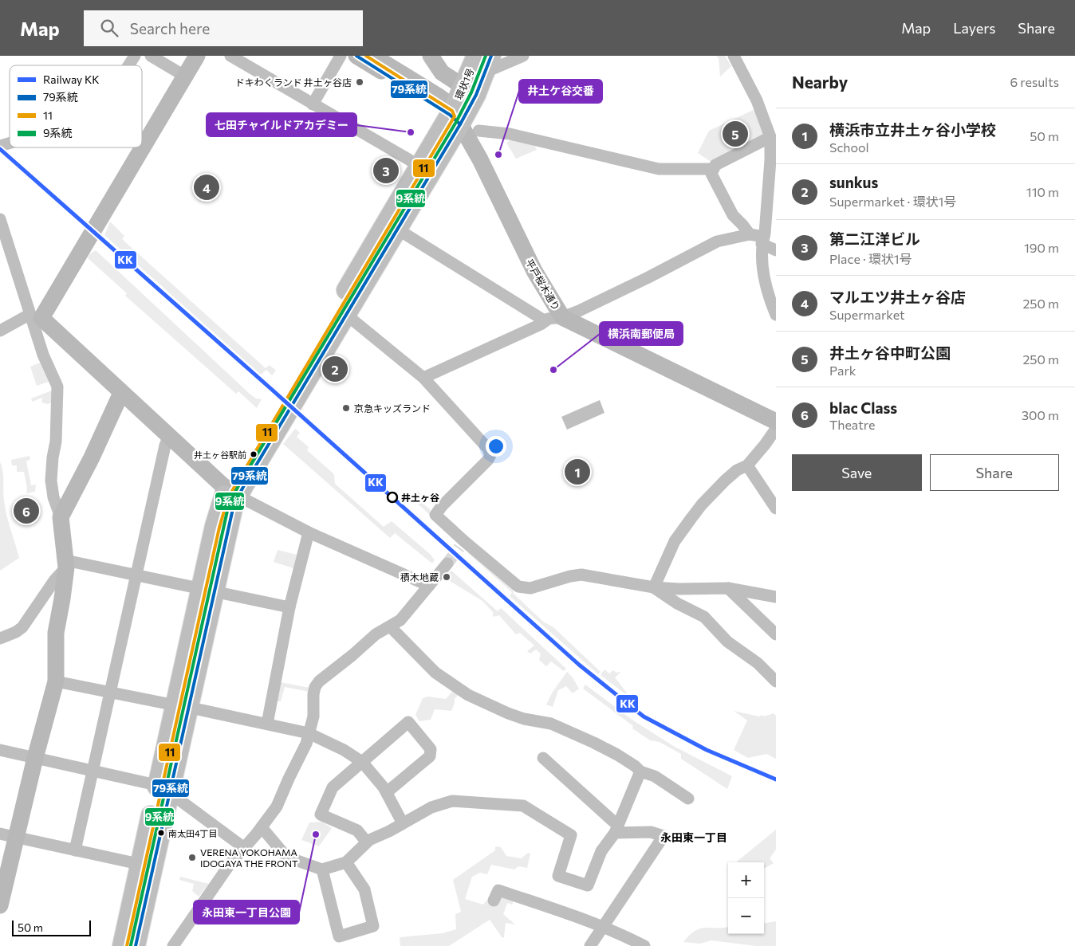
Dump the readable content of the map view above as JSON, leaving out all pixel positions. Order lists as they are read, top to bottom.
{
  "streets": {
    "main road": ["環状1号"],
    "street": ["平戸桜木通り"]
  },
  "crossings": [
    ["環状1号", "平戸桜木通り"]
  ],
  "districts": ["永田東一丁目"],
  "places": [
    "ドキわくランド 井土ヶ谷店",
    "七田チャイルドアカデミー",
    "井土ケ谷交番",
    "横浜南郵便局",
    "京急キッズランド",
    "井土ヶ谷駅前",
    "井土ヶ谷",
    "積木地蔵",
    "南太田4丁目",
    "永田東一丁目公園",
    "VERENA YOKOHAMA IDOGAYA THE FRONT"
  ],
  "lines": [
    "transit line 79系統",
    "transit line 11",
    "transit line 9系統",
    "rail line KK"
  ],
  "legend": [
    "Railway KK",
    "79系統",
    "11",
    "9系統"
  ],
  "scale_bar": "50 m",
  "page": {
    "header": "Map",
    "search": "Search here",
    "nav": ["Map", "Layers", "Share"],
    "heading": ["Nearby", "6 results"],
    "list": [
      {
        "mark": "1",
        "name": "横浜市立井土ヶ谷小学校",
        "note": "School",
        "value": "50 m"
      },
      {
        "mark": "2",
        "name": "sunkus",
        "note": "Supermarket · 環状1号",
        "value": "110 m"
      },
      {
        "mark": "3",
        "name": "第二江洋ビル",
        "note": "Place · 環状1号",
        "value": "190 m"
      },
      {
        "mark": "4",
        "name": "マルエツ井土ヶ谷店",
        "note": "Supermarket",
        "value": "250 m"
      },
      {
        "mark": "5",
        "name": "井土ヶ谷中町公園",
        "note": "Park",
        "value": "250 m"
      },
      {
        "mark": "6",
        "name": "blac Class",
        "note": "Theatre",
        "value": "300 m"
      }
    ],
    "pins": [
      "5",
      "3",
      "4",
      "2",
      "1",
      "6"
    ],
    "buttons": ["Save", "Share"],
    "map_buttons": ["+", "−"],
    "scale": "50 m"
  }
}
